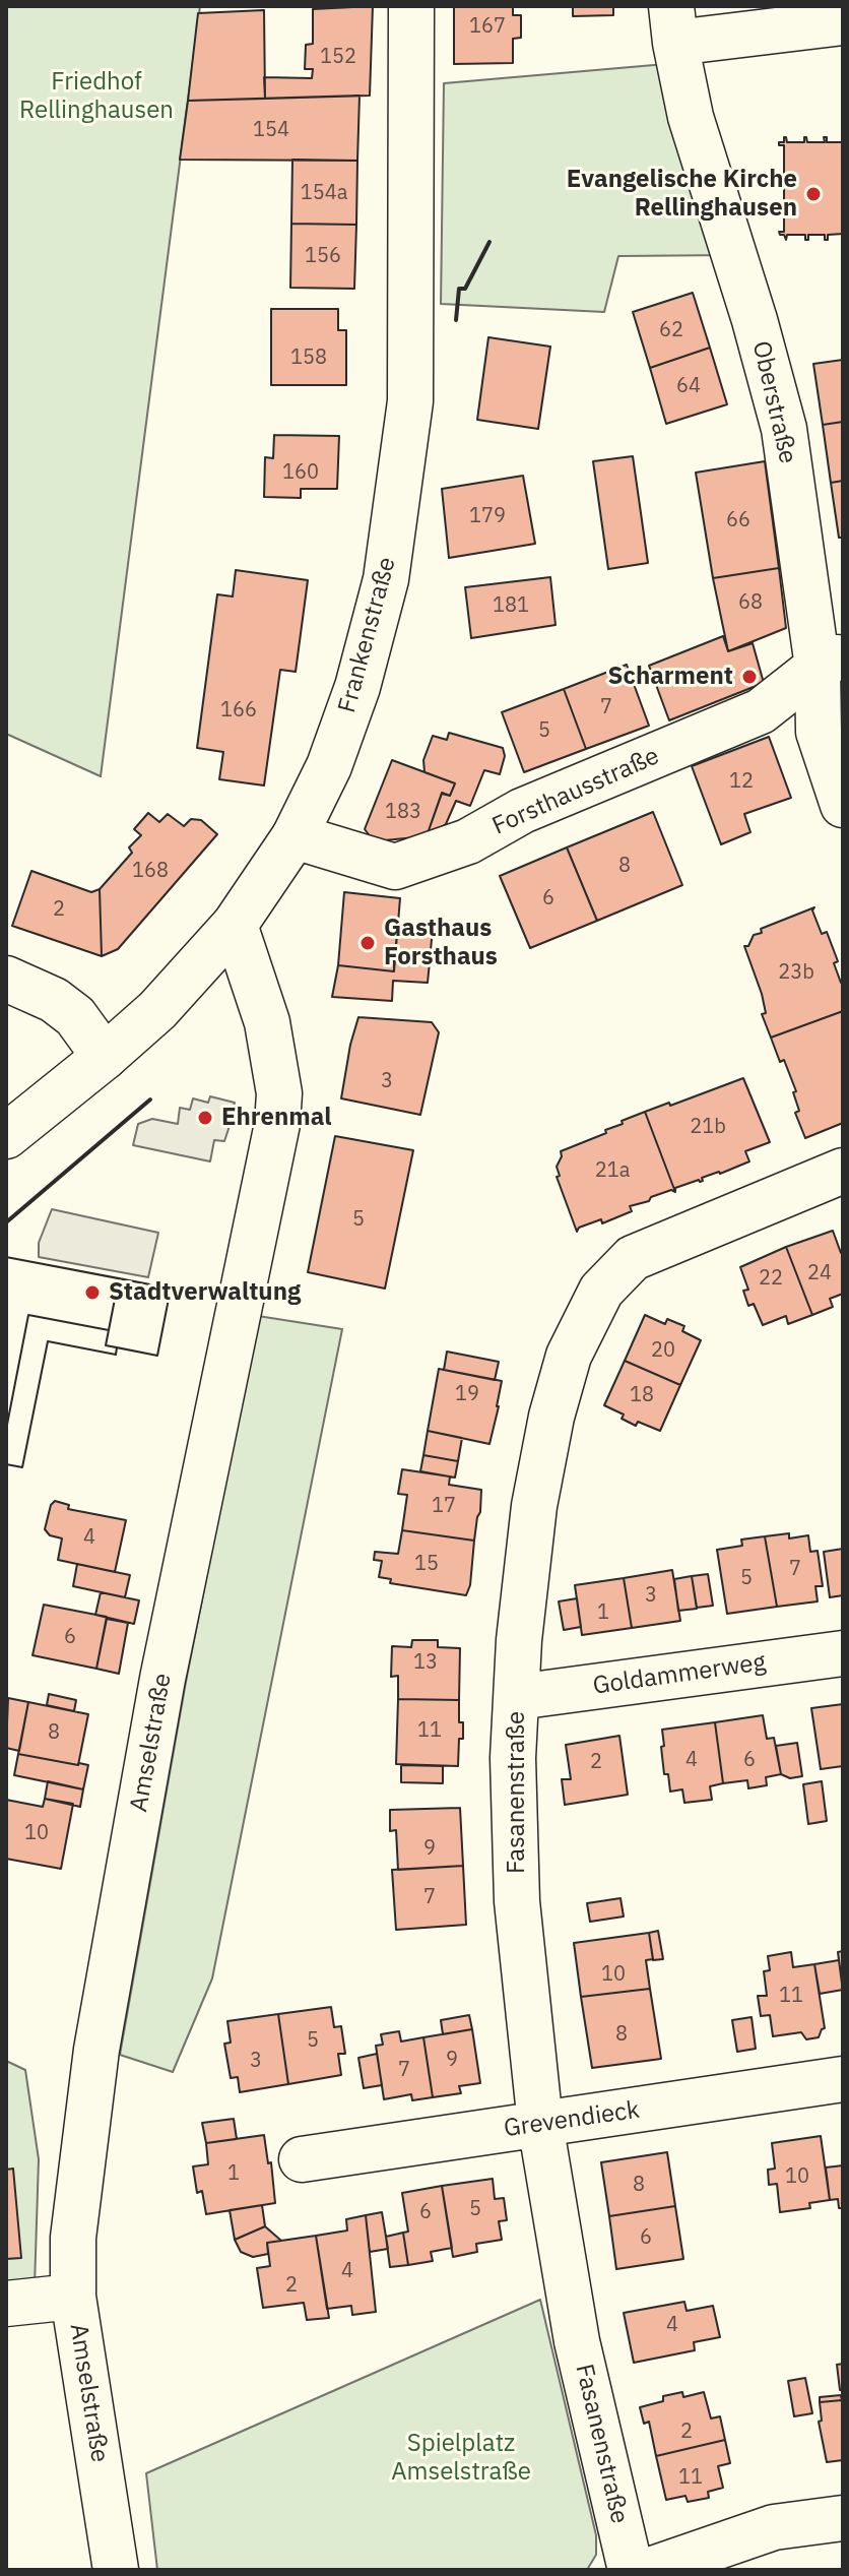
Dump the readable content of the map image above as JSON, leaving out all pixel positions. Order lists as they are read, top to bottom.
{
  "streets": {
    "street": [
      "Oberstraße",
      "Frankenstraße",
      "Forsthausstraße",
      "Goldammerweg",
      "Amselstraße",
      "Fasanenstraße",
      "Grevendieck"
    ]
  },
  "crossings": [
    ["Oberstraße", "Forsthausstraße"],
    ["Frankenstraße", "Forsthausstraße"],
    ["Frankenstraße", "Amselstraße"],
    ["Goldammerweg", "Fasanenstraße"],
    ["Fasanenstraße", "Grevendieck"]
  ],
  "parks": ["Friedhof Rellinghausen", "Spielplatz Amselstraße"],
  "places": [
    "Evangelische Kirche Rellinghausen",
    "Scharment",
    "Gasthaus Forsthaus",
    "Ehrenmal",
    "Stadtverwaltung"
  ],
  "house_numbers": [
    "167",
    "152",
    "154",
    "154a",
    "156",
    "62",
    "158",
    "64",
    "160",
    "179",
    "66",
    "68",
    "181",
    "7",
    "166",
    "5",
    "12",
    "183",
    "8",
    "168",
    "6",
    "2",
    "23b",
    "3",
    "21b",
    "21a",
    "5",
    "24",
    "22",
    "20",
    "19",
    "18",
    "17",
    "4",
    "15",
    "7",
    "5",
    "3",
    "1",
    "6",
    "13",
    "11",
    "8",
    "4",
    "6",
    "2",
    "10",
    "9",
    "7",
    "10",
    "11",
    "8",
    "5",
    "9",
    "3",
    "7",
    "1",
    "10",
    "8",
    "5",
    "6",
    "6",
    "4",
    "2",
    "4",
    "2",
    "11"
  ]
}
